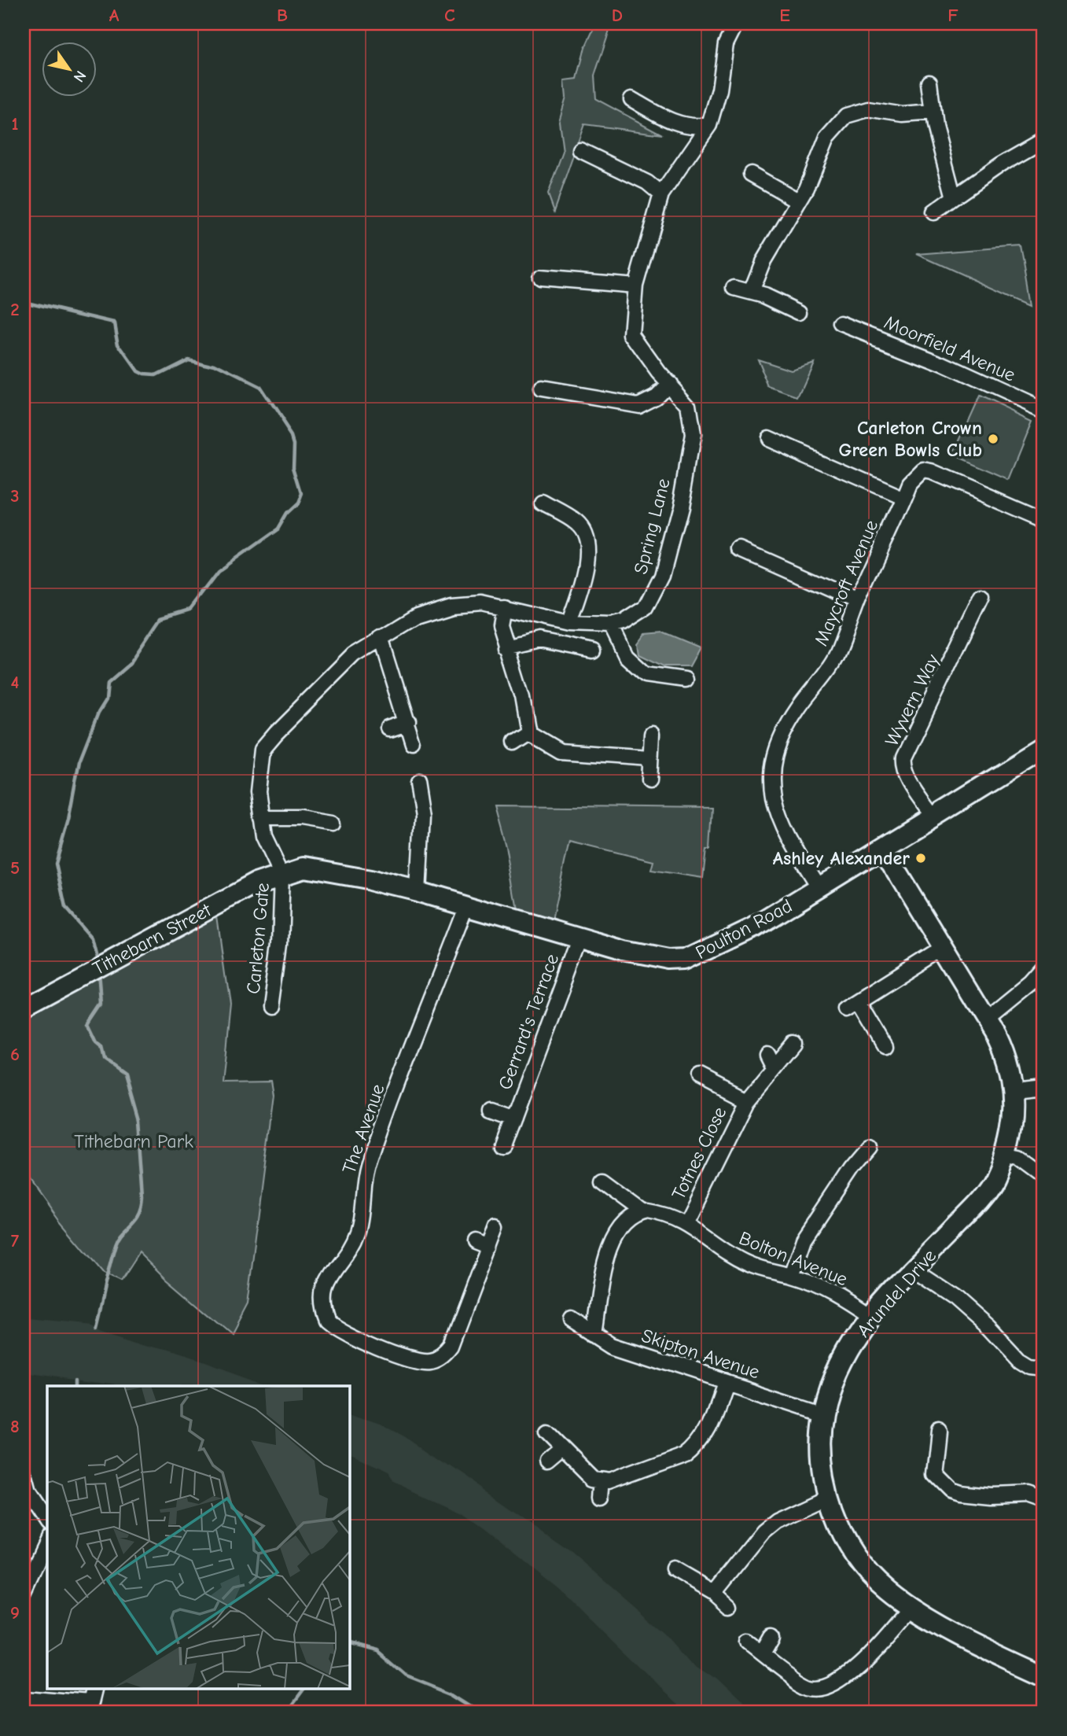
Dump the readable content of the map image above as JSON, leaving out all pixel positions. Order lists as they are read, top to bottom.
{
  "streets": {
    "main road": ["Poulton Road", "Tithebarn Street", "Arundel Drive"],
    "street": [
      "Moorfield Avenue",
      "Spring Lane",
      "Maycroft Avenue",
      "Wyvern Way",
      "Carleton Gate",
      "Gerrard's Terrace",
      "The Avenue",
      "Totnes Close",
      "Bolton Avenue",
      "Skipton Avenue"
    ]
  },
  "crossings": [
    ["Spring Lane", "Poulton Road"],
    ["Spring Lane", "Carleton Gate"],
    ["Spring Lane", "Tithebarn Street"],
    ["Maycroft Avenue", "Poulton Road"],
    ["Wyvern Way", "Poulton Road"],
    ["Poulton Road", "Carleton Gate"],
    ["Poulton Road", "Tithebarn Street"],
    ["Poulton Road", "Gerrard's Terrace"],
    ["Poulton Road", "The Avenue"],
    ["Poulton Road", "Arundel Drive"],
    ["Carleton Gate", "Tithebarn Street"],
    ["Totnes Close", "Bolton Avenue"],
    ["Bolton Avenue", "Arundel Drive"],
    ["Arundel Drive", "Skipton Avenue"]
  ],
  "parks": ["Tithebarn Park"],
  "places": ["Carleton Crown Green Bowls Club", "Ashley Alexander"],
  "north": "bottom right",
  "grid": {
    "columns": [
      "A",
      "B",
      "C",
      "D",
      "E",
      "F"
    ],
    "rows": [
      "1",
      "2",
      "3",
      "4",
      "5",
      "6",
      "7",
      "8",
      "9"
    ]
  }
}
